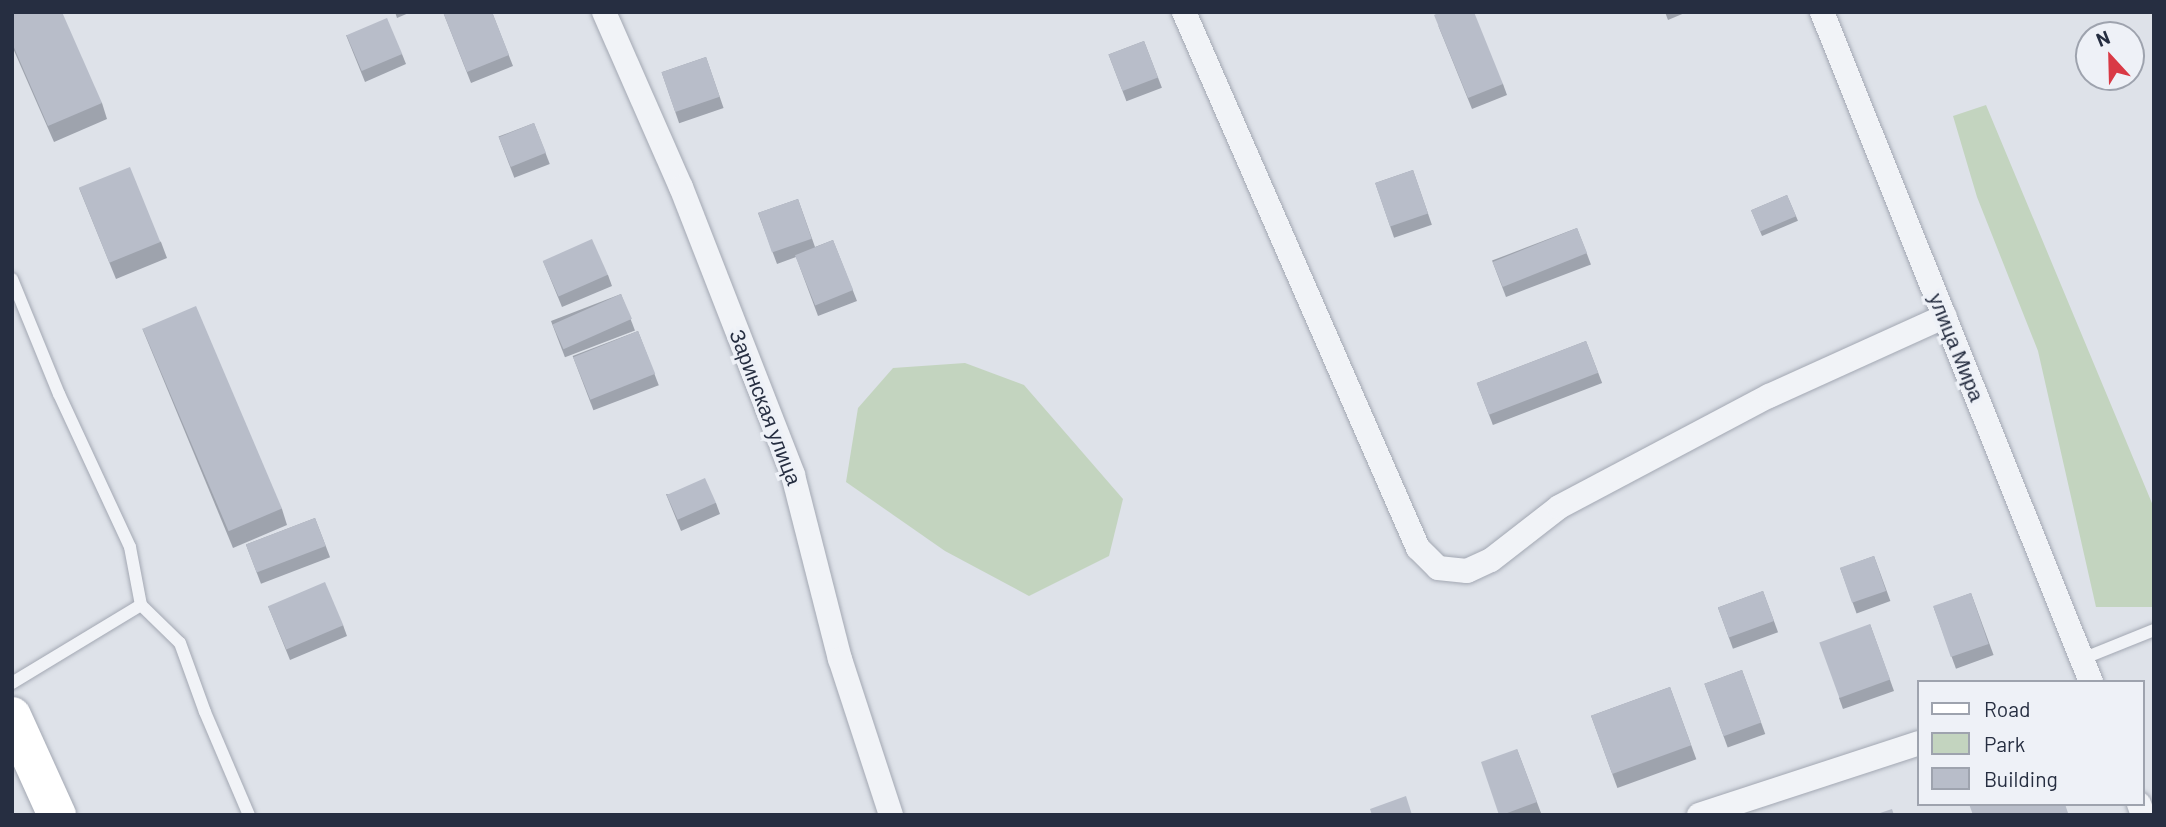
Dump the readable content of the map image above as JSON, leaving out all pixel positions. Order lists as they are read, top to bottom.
{
  "streets": {
    "street": ["улица Мира", "Заринская улица"]
  },
  "legend": ["Road", "Park", "Building"],
  "north": "top"
}
